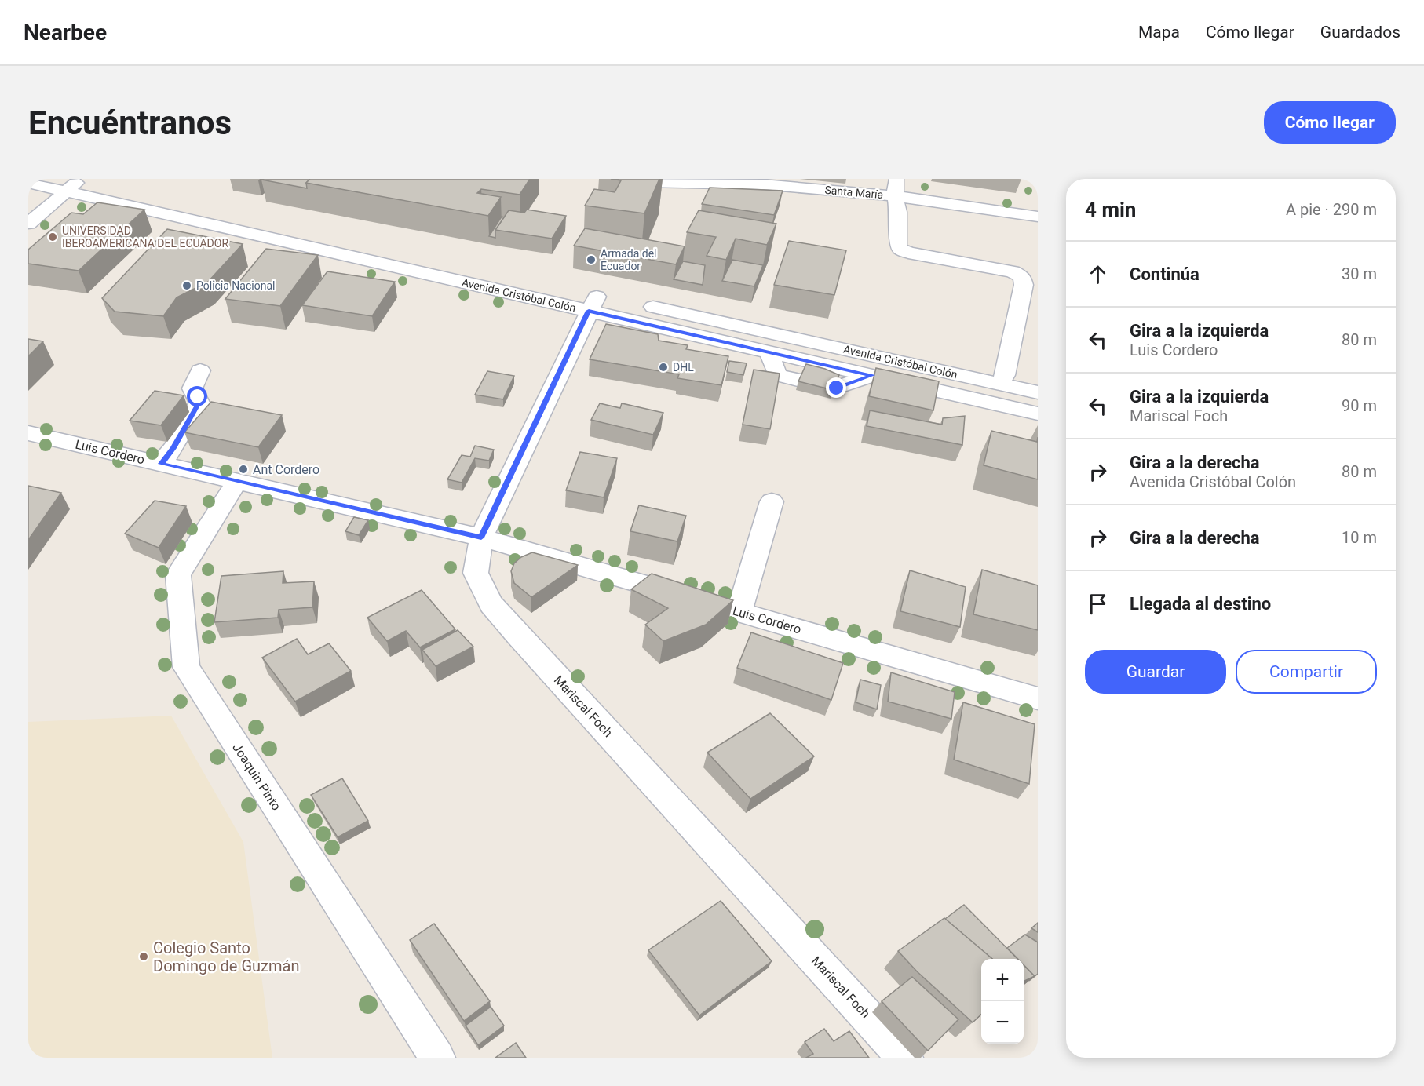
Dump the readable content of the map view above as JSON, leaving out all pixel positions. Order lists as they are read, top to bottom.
{
  "streets": {
    "street": [
      "Santa María",
      "Avenida Cristóbal Colón",
      "Luis Cordero",
      "Mariscal Foch",
      "Joaquin Pinto"
    ]
  },
  "crossings": [
    ["Avenida Cristóbal Colón", "Mariscal Foch"],
    ["Luis Cordero", "Mariscal Foch"],
    ["Luis Cordero", "Joaquin Pinto"]
  ],
  "places": [
    "UNIVERSIDAD IBEROAMERICANA DEL ECUADOR",
    "Armada del Ecuador",
    "Policia Nacional",
    "DHL",
    "Ant Cordero",
    "Colegio Santo Domingo de Guzmán"
  ],
  "page": {
    "header": "Nearbee",
    "nav": ["Mapa", "Cómo llegar", "Guardados"],
    "buttons": [
      "Cómo llegar",
      ["Guardar", "Compartir"]
    ],
    "title": "Encuéntranos",
    "heading": ["4 min", "A pie · 290 m"],
    "list": [
      ["Continúa", "30 m"],
      ["Gira a la izquierda", "Luis Cordero", "80 m"],
      ["Gira a la izquierda", "Mariscal Foch", "90 m"],
      ["Gira a la derecha", "Avenida Cristóbal Colón", "80 m"],
      ["Gira a la derecha", "10 m"],
      "Llegada al destino"
    ],
    "map_buttons": ["+", "−"]
  }
}
